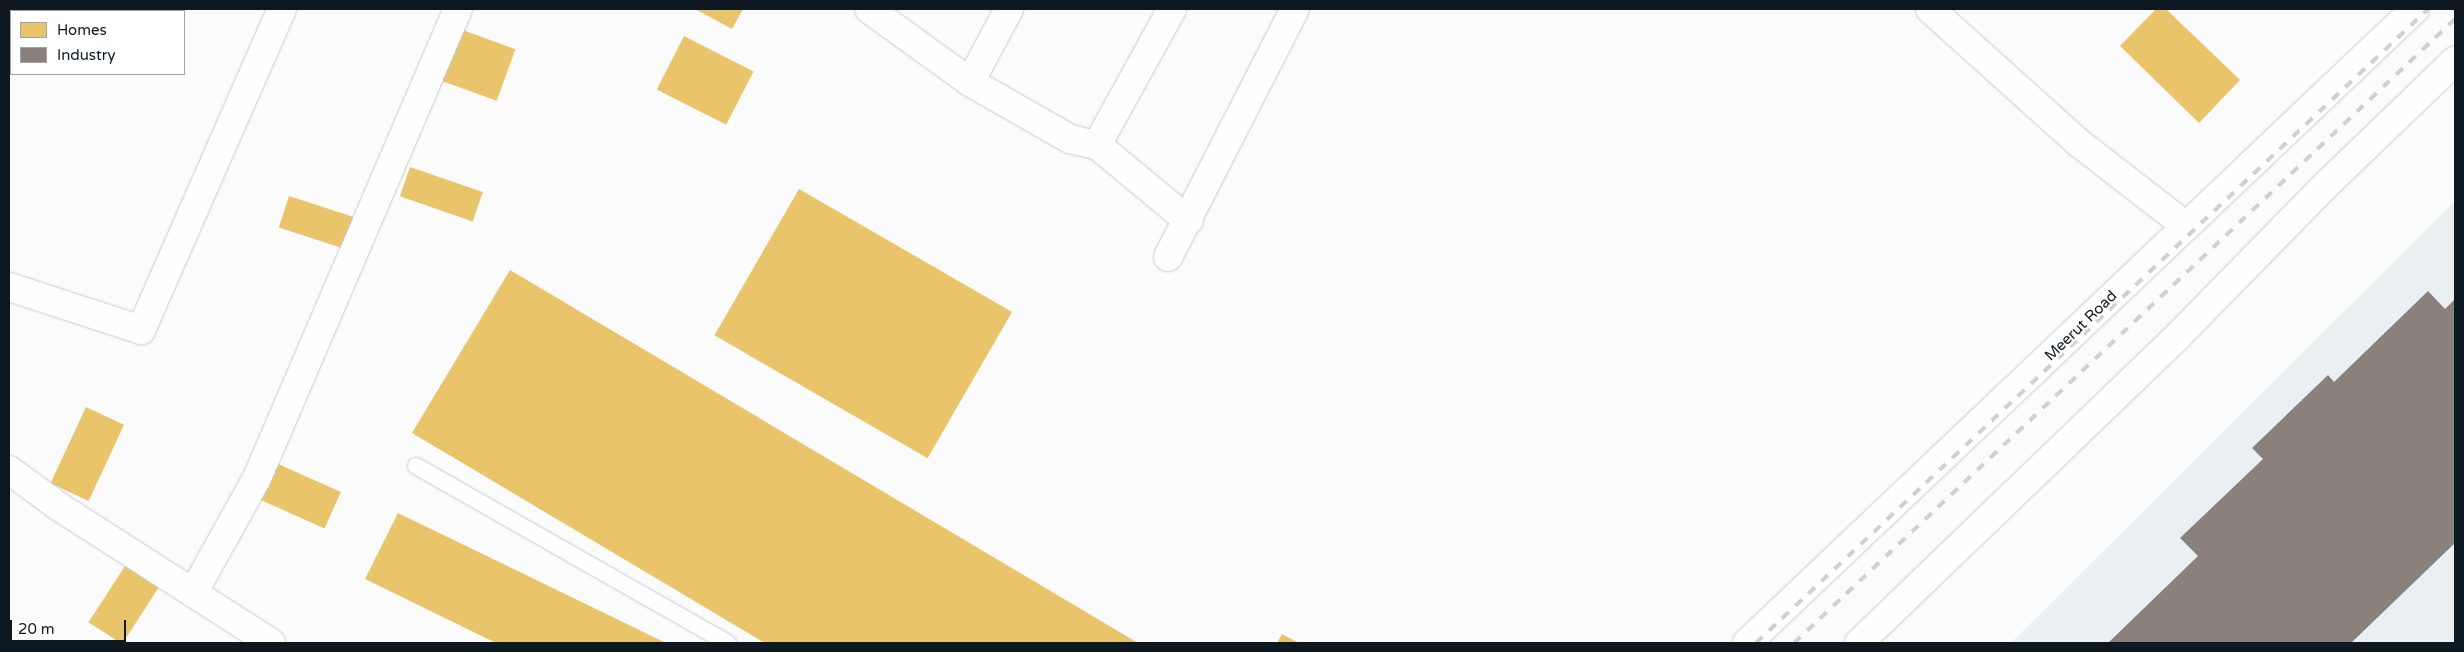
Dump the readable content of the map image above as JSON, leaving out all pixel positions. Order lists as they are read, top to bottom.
{
  "streets": {
    "street": ["Meerut Road"]
  },
  "legend": ["Homes", "Industry"],
  "scale_bar": "20 m"
}
